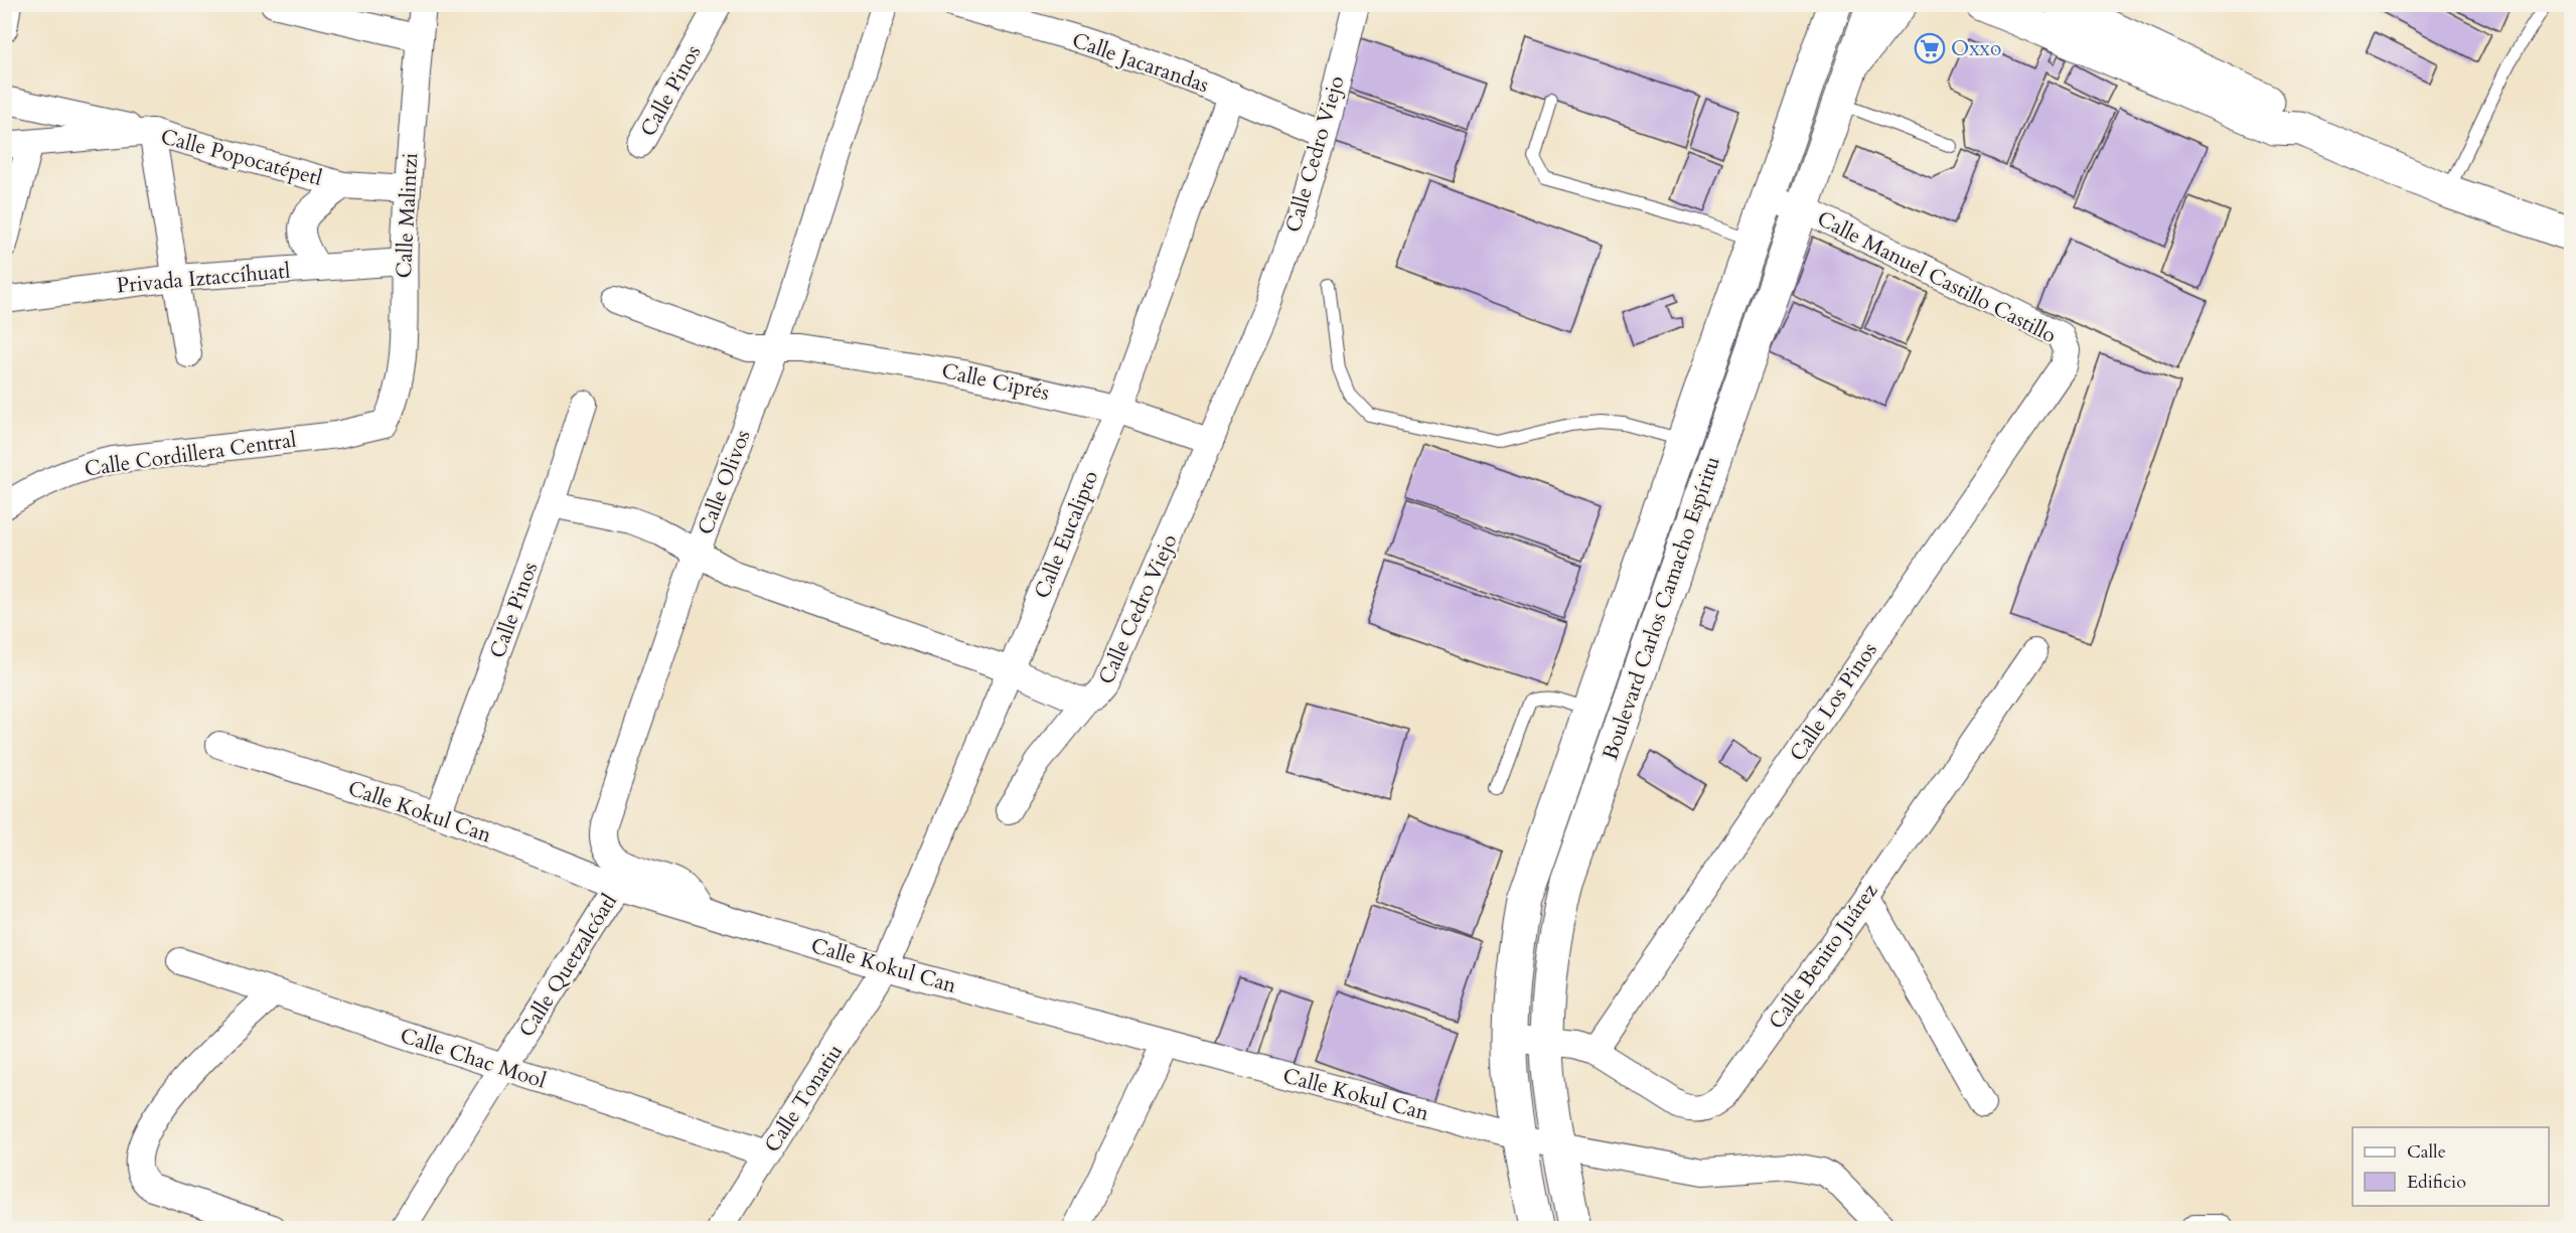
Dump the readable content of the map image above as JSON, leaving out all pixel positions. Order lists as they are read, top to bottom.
{
  "streets": {
    "main road": ["Boulevard Carlos Camacho Espíritu"],
    "street": [
      "Calle Jacarandas",
      "Calle Pinos",
      "Calle Cedro Viejo",
      "Calle Popocatépetl",
      "Calle Malintzi",
      "Calle Manuel Castillo Castillo",
      "Privada Iztaccíhuatl",
      "Calle Ciprés",
      "Calle Cordillera Central",
      "Calle Olivos",
      "Calle Eucalipto",
      "Calle Los Pinos",
      "Calle Kokul Can",
      "Calle Benito Juárez",
      "Calle Quetzalcóatl",
      "Calle Chac Mool",
      "Calle Tonatiu"
    ]
  },
  "crossings": [
    ["Calle Jacarandas", "Calle Cedro Viejo"],
    ["Calle Jacarandas", "Calle Eucalipto"],
    ["Calle Pinos", "Calle Cedro Viejo"],
    ["Calle Pinos", "Calle Kokul Can"],
    ["Calle Cedro Viejo", "Calle Ciprés"],
    ["Calle Cedro Viejo", "Calle Olivos"],
    ["Calle Cedro Viejo", "Calle Eucalipto"],
    ["Calle Popocatépetl", "Calle Malintzi"],
    ["Calle Malintzi", "Privada Iztaccíhuatl"],
    ["Calle Malintzi", "Calle Cordillera Central"],
    ["Calle Manuel Castillo Castillo", "Boulevard Carlos Camacho Espíritu"],
    ["Calle Manuel Castillo Castillo", "Calle Los Pinos"],
    ["Calle Ciprés", "Calle Olivos"],
    ["Calle Ciprés", "Calle Eucalipto"],
    ["Calle Olivos", "Calle Kokul Can"],
    ["Calle Eucalipto", "Calle Kokul Can"],
    ["Calle Eucalipto", "Calle Tonatiu"],
    ["Boulevard Carlos Camacho Espíritu", "Calle Kokul Can"],
    ["Boulevard Carlos Camacho Espíritu", "Calle Benito Juárez"],
    ["Calle Los Pinos", "Calle Benito Juárez"],
    ["Calle Kokul Can", "Calle Quetzalcóatl"],
    ["Calle Kokul Can", "Calle Tonatiu"],
    ["Calle Quetzalcóatl", "Calle Chac Mool"],
    ["Calle Chac Mool", "Calle Tonatiu"]
  ],
  "places": {
    "supermarket": ["Oxxo"]
  },
  "legend": ["Calle", "Edificio"]
}
